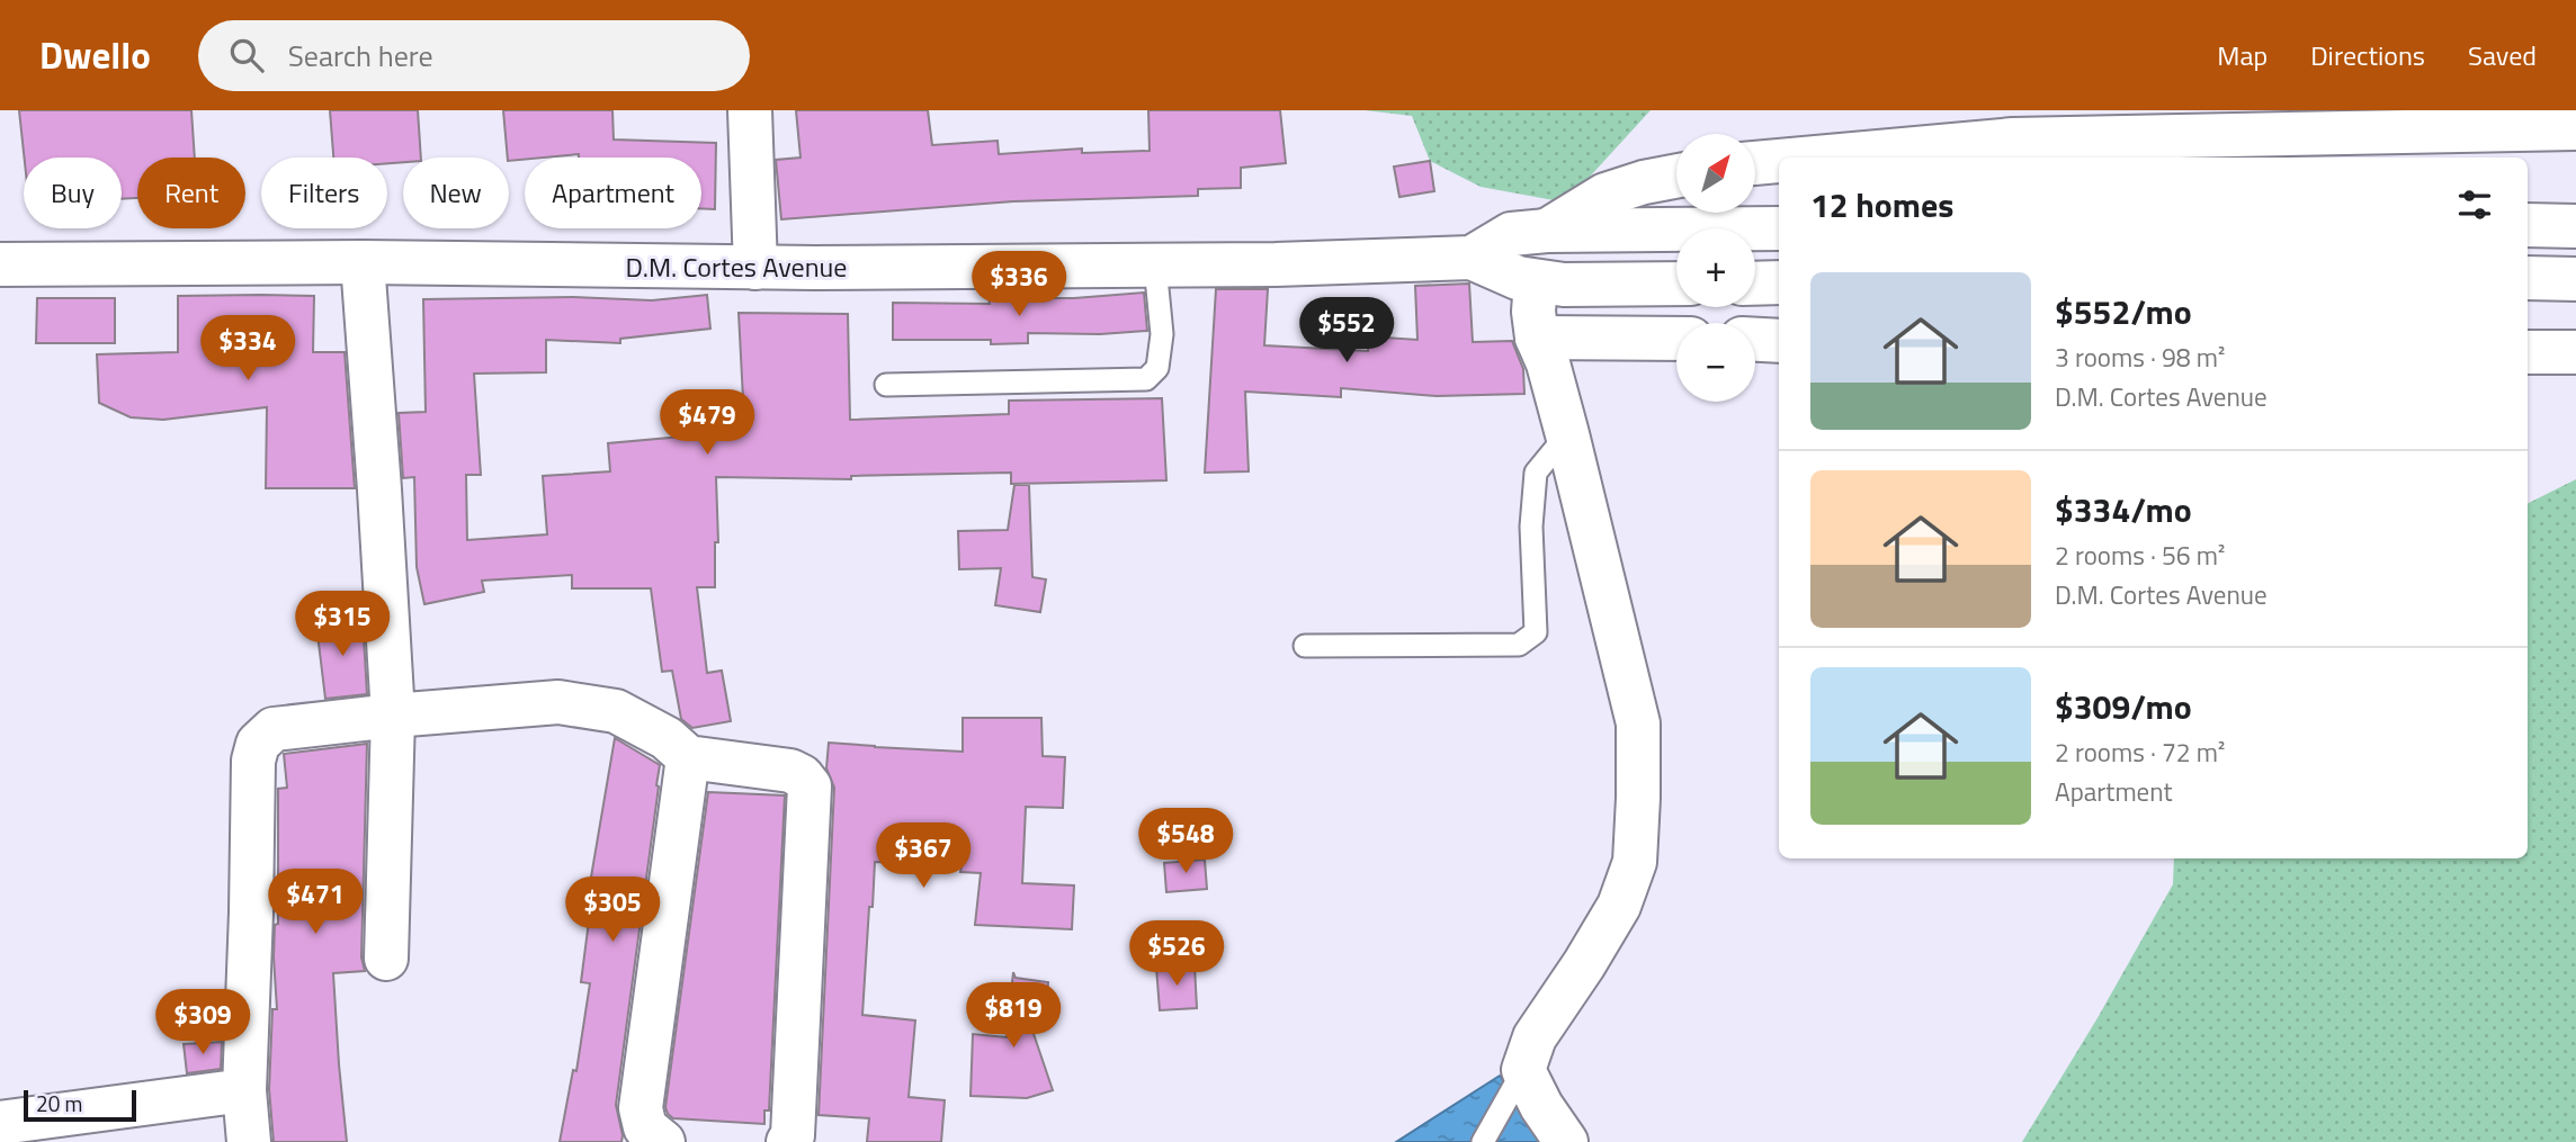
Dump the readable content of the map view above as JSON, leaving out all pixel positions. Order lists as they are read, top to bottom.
{
  "streets": {
    "main road": ["D.M. Cortes Avenue"]
  },
  "scale_bar": "20 m",
  "north": "top right",
  "page": {
    "header": "Dwello",
    "search": "Search here",
    "nav": ["Map", "Directions", "Saved"],
    "map_buttons": ["+", "−"],
    "chip": [
      "Buy",
      "Rent",
      "Filters",
      "New",
      "Apartment"
    ],
    "heading": "12 homes",
    "price": [
      "$336",
      "$552",
      "$334",
      "$479",
      "$315",
      "$548",
      "$367",
      "$471",
      "$305",
      "$526",
      "$819",
      "$309"
    ],
    "list": [
      {
        "name": "$552/mo",
        "note": "3 rooms · 98 m² · D.M. Cortes Avenue"
      },
      {
        "name": "$334/mo",
        "note": "2 rooms · 56 m² · D.M. Cortes Avenue"
      },
      {
        "name": "$309/mo",
        "note": "2 rooms · 72 m² · Apartment"
      }
    ],
    "scale": "20 m"
  }
}
